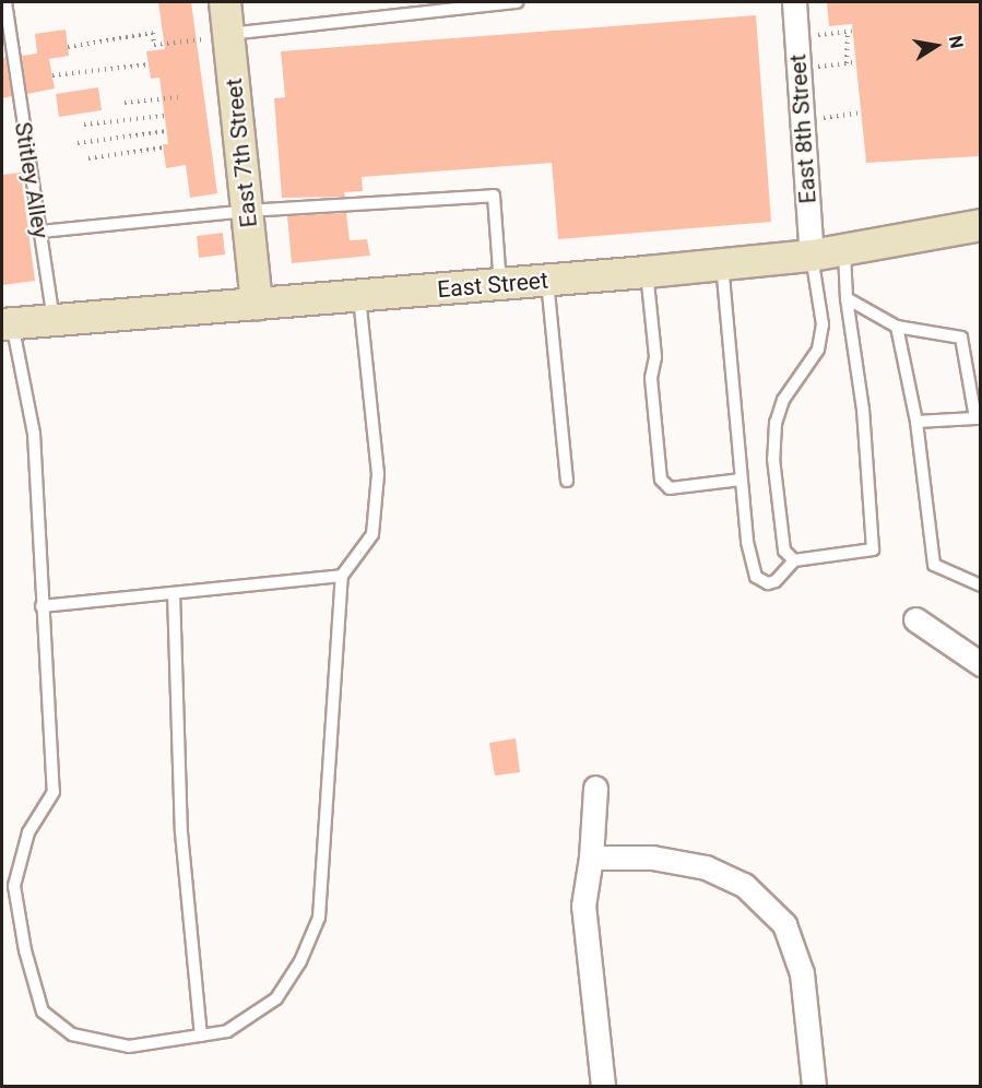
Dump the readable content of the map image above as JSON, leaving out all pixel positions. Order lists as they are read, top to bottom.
{
  "streets": {
    "main road": ["East 7th Street", "East Street"],
    "street": ["East 8th Street"],
    "lane": ["Stitley Alley"]
  },
  "crossings": [
    ["East 8th Street", "East Street"],
    ["East 7th Street", "East Street"],
    ["Stitley Alley", "East Street"]
  ],
  "north": "right"
}
